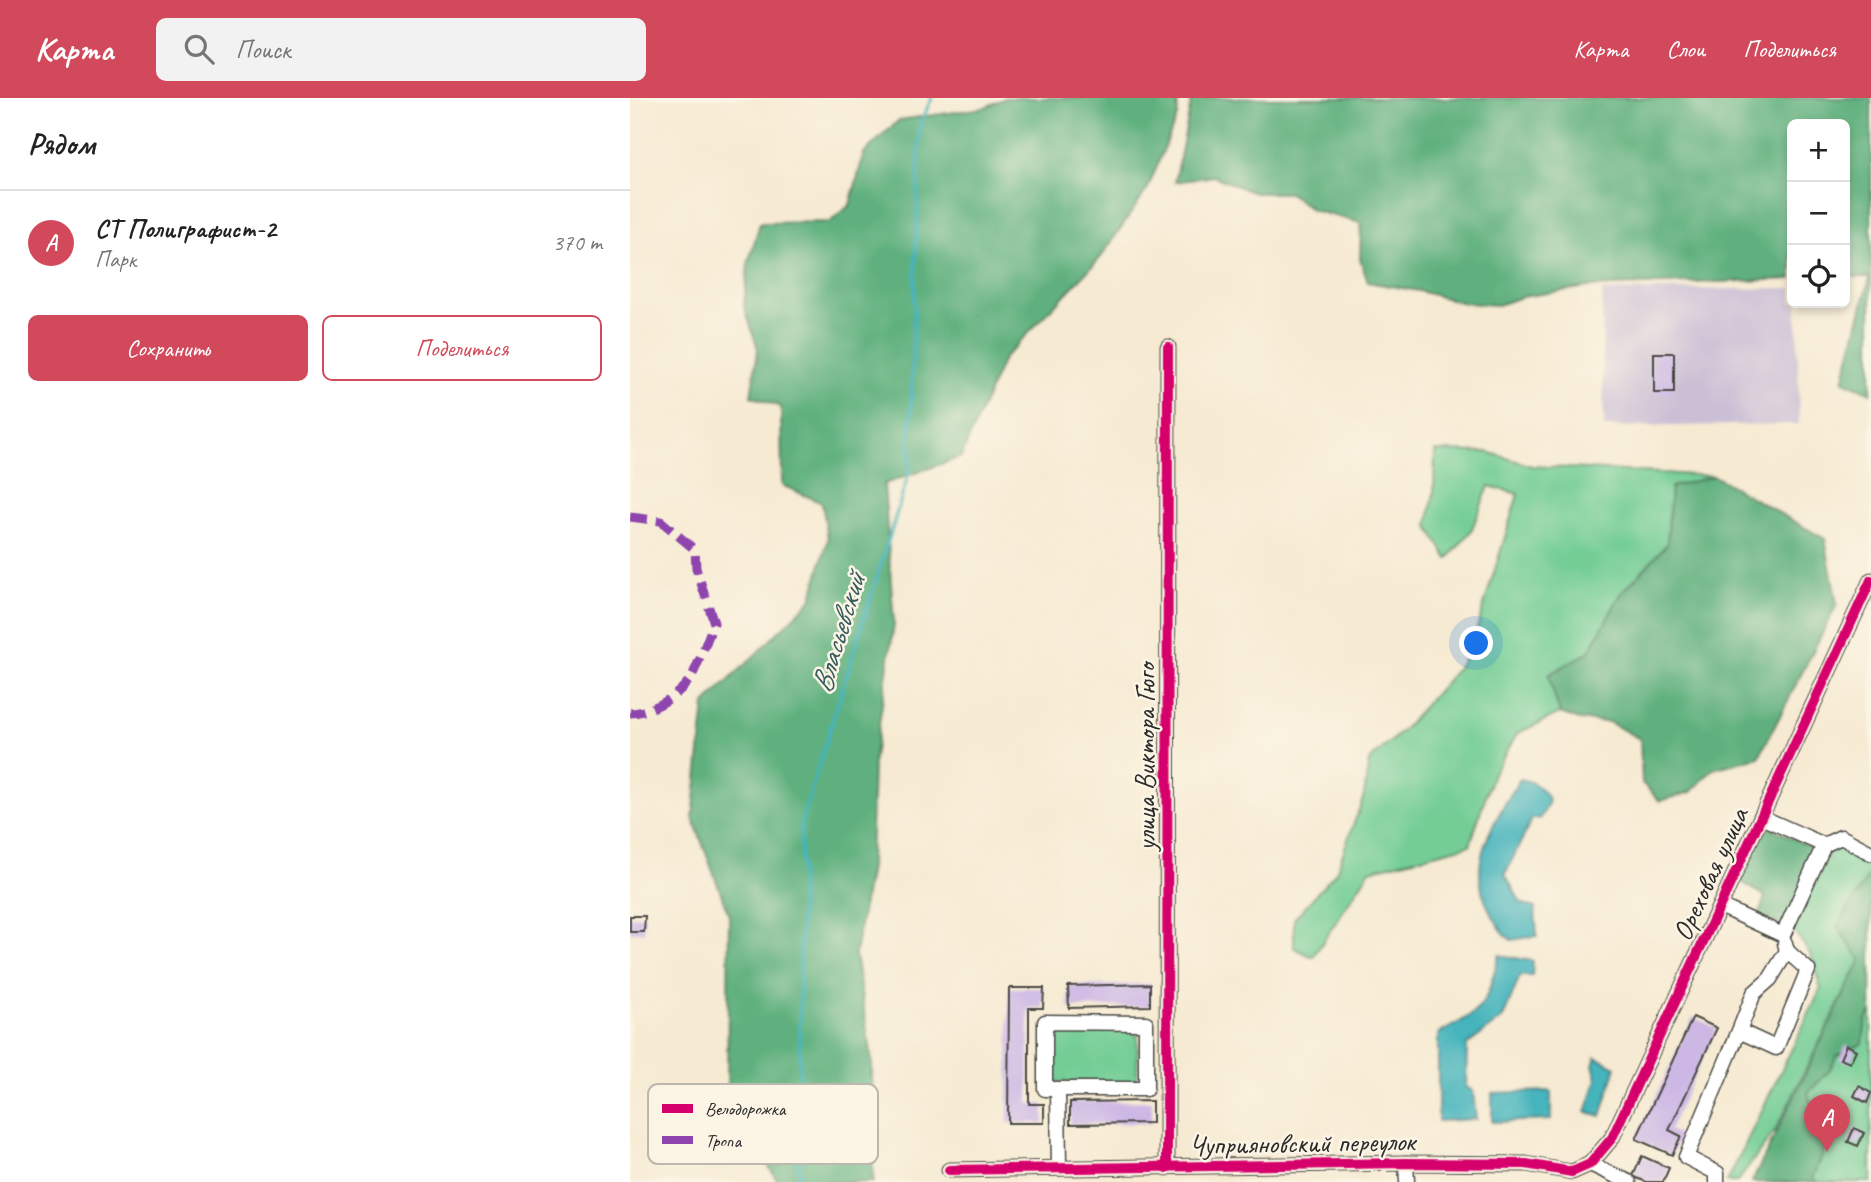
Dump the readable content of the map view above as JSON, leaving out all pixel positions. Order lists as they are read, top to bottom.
{
  "streets": {
    "street": ["улица Виктора Гюго", "Ореховая улица", "Чуприяновский переулок"]
  },
  "crossings": [
    ["улица Виктора Гюго", "Чуприяновский переулок"],
    ["Ореховая улица", "Чуприяновский переулок"]
  ],
  "water": ["Власьевский"],
  "legend": ["Велодорожка", "Тропа"],
  "page": {
    "header": "Карта",
    "search": "Поиск",
    "nav": ["Карта", "Слои", "Поделиться"],
    "heading": "Рядом",
    "map_buttons": ["+", "−"],
    "list": [
      {
        "mark": "A",
        "name": "СТ Полиграфист-2",
        "note": "Парк",
        "value": "370 m"
      }
    ],
    "buttons": ["Сохранить", "Поделиться"],
    "pins": "A"
  }
}
